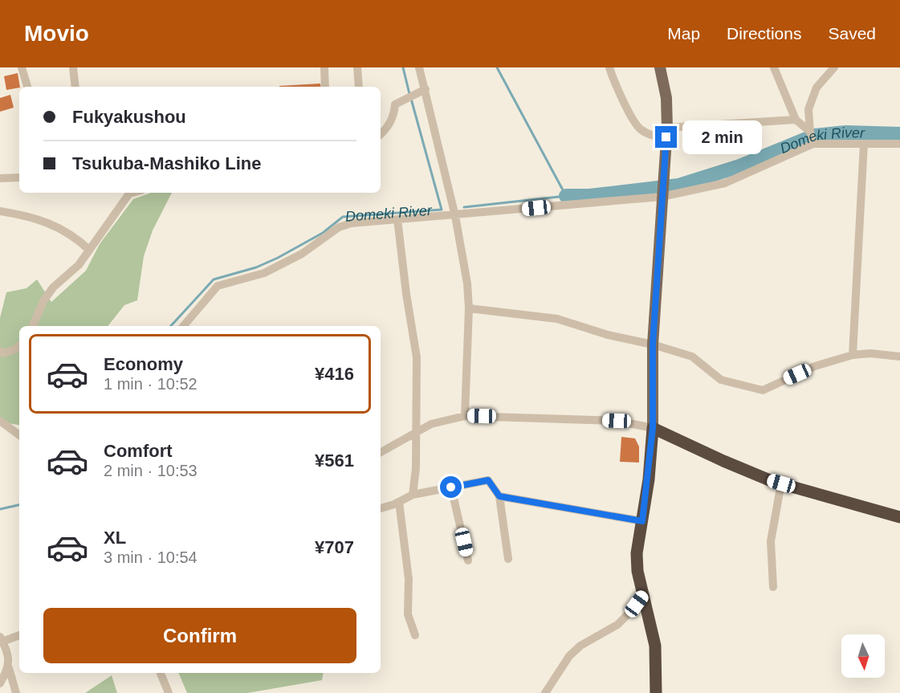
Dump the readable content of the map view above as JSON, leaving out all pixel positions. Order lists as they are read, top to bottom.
{
  "water": ["Domeki River"],
  "north": "bottom",
  "page": {
    "header": "Movio",
    "nav": ["Map", "Directions", "Saved"],
    "banner": ["Fukyakushou", "Tsukuba-Mashiko Line"],
    "bubble": "2 min",
    "list": [
      {
        "name": "Economy",
        "note": "1 min · 10:52",
        "value": "¥416"
      },
      {
        "name": "Comfort",
        "note": "2 min · 10:53",
        "value": "¥561"
      },
      {
        "name": "XL",
        "note": "3 min · 10:54",
        "value": "¥707"
      }
    ],
    "buttons": "Confirm"
  }
}
